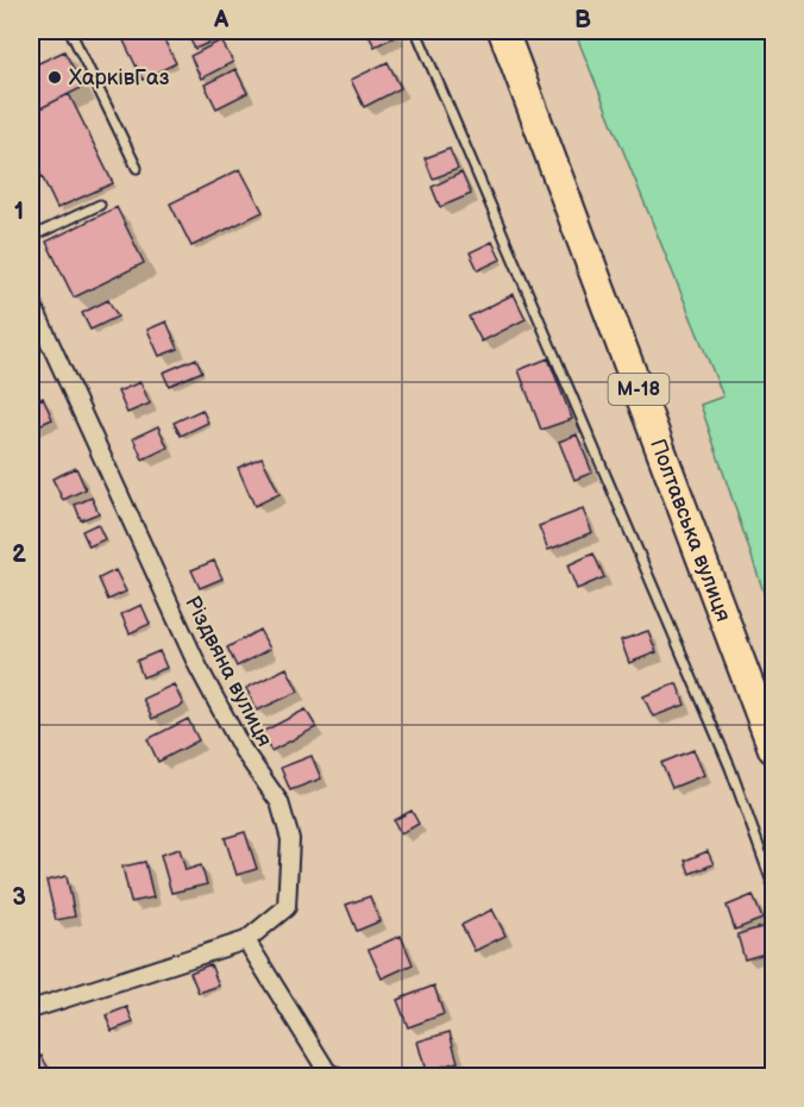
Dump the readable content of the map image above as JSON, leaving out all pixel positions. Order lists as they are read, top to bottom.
{
  "streets": {
    "highway": ["М-18", "Полтавська вулиця"],
    "street": ["Різдвяна вулиця"]
  },
  "places": ["ХарківГаз"],
  "grid": {
    "columns": ["A", "B"],
    "rows": ["1", "2", "3"]
  }
}
